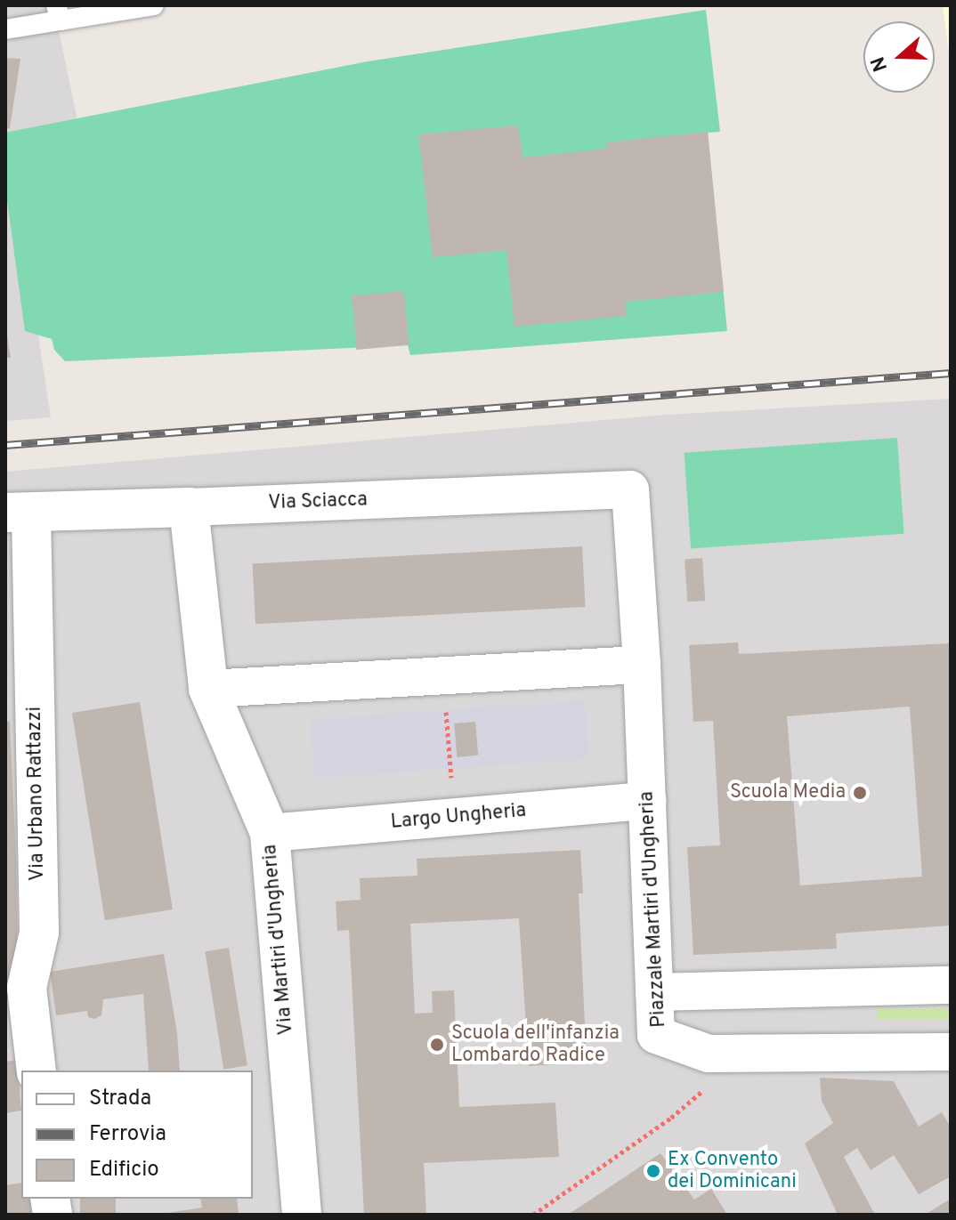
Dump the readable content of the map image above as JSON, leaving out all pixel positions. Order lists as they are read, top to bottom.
{
  "streets": {
    "street": [
      "Via Sciacca",
      "Via Urbano Rattazzi",
      "Largo Ungheria",
      "Piazzale Martiri d'Ungheria",
      "Via Martiri d'Ungheria"
    ]
  },
  "crossings": [
    ["Via Sciacca", "Via Urbano Rattazzi"],
    ["Via Sciacca", "Piazzale Martiri d'Ungheria"],
    ["Via Sciacca", "Via Martiri d'Ungheria"],
    ["Largo Ungheria", "Piazzale Martiri d'Ungheria"],
    ["Largo Ungheria", "Via Martiri d'Ungheria"]
  ],
  "places": ["Scuola Media", "Scuola dell'infanzia Lombardo Radice", "Ex Convento dei Dominicani"],
  "legend": ["Strada", "Ferrovia", "Edificio"],
  "north": "left"
}
